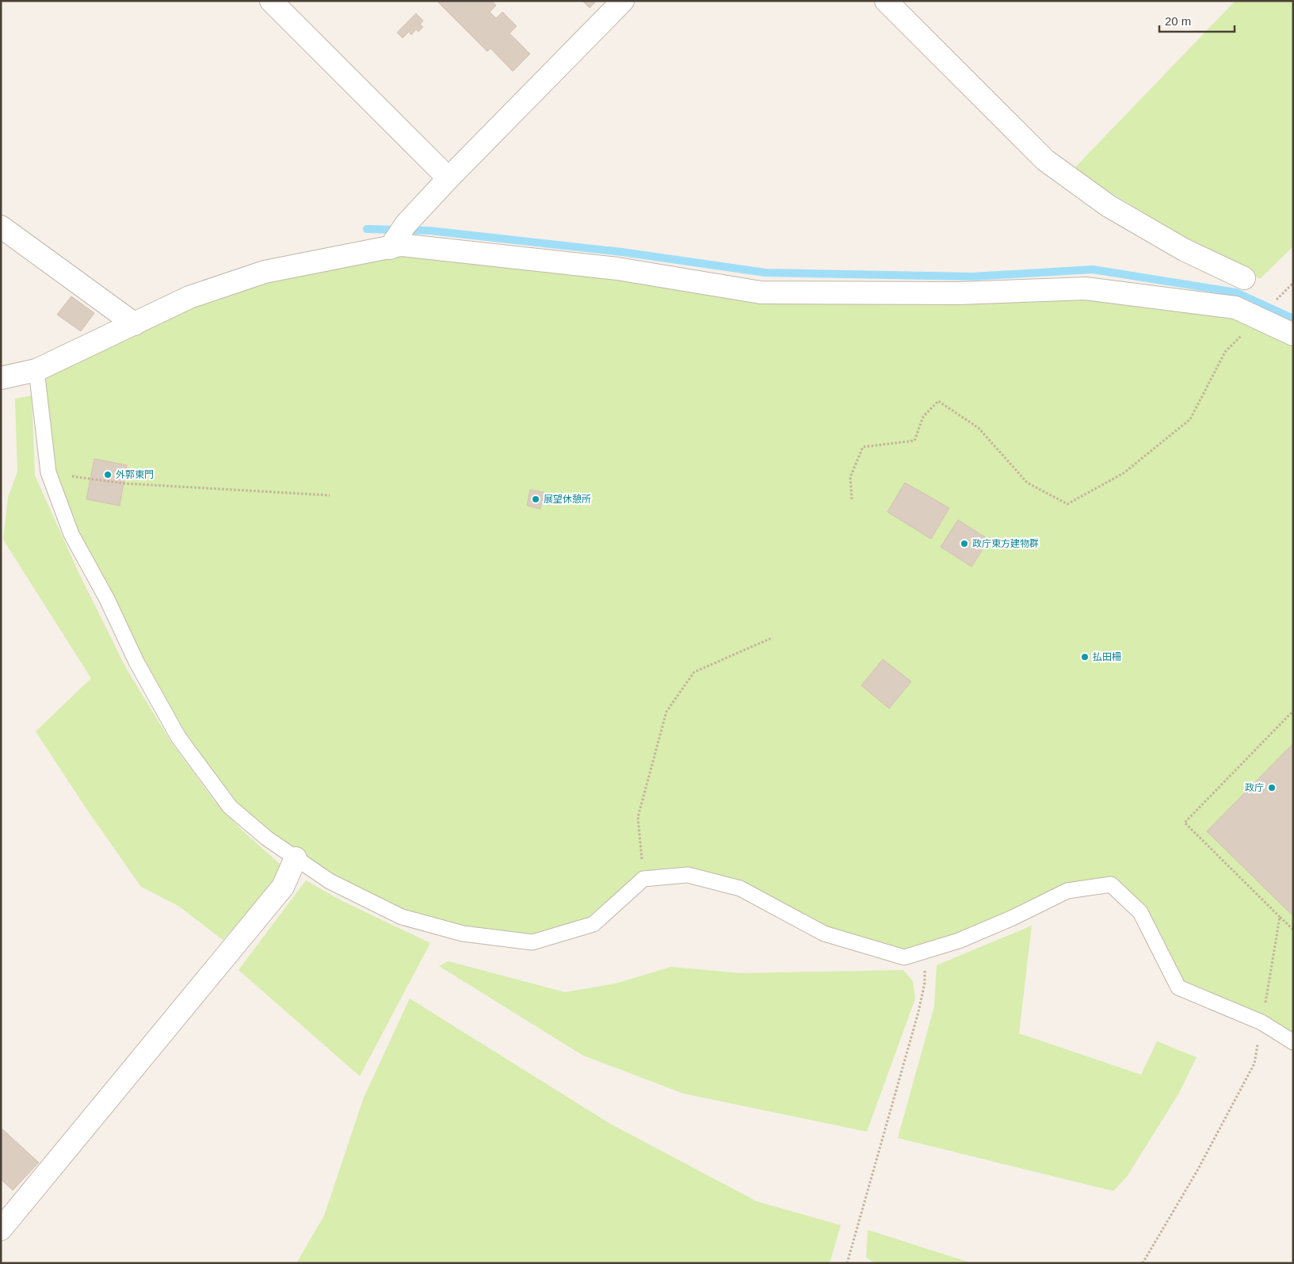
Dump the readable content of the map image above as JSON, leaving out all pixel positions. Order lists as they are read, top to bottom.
{
  "places": [
    "外郭東門",
    "展望休憩所",
    "政庁東方建物群",
    "払田柵",
    "政庁"
  ],
  "scale_bar": "20 m"
}
